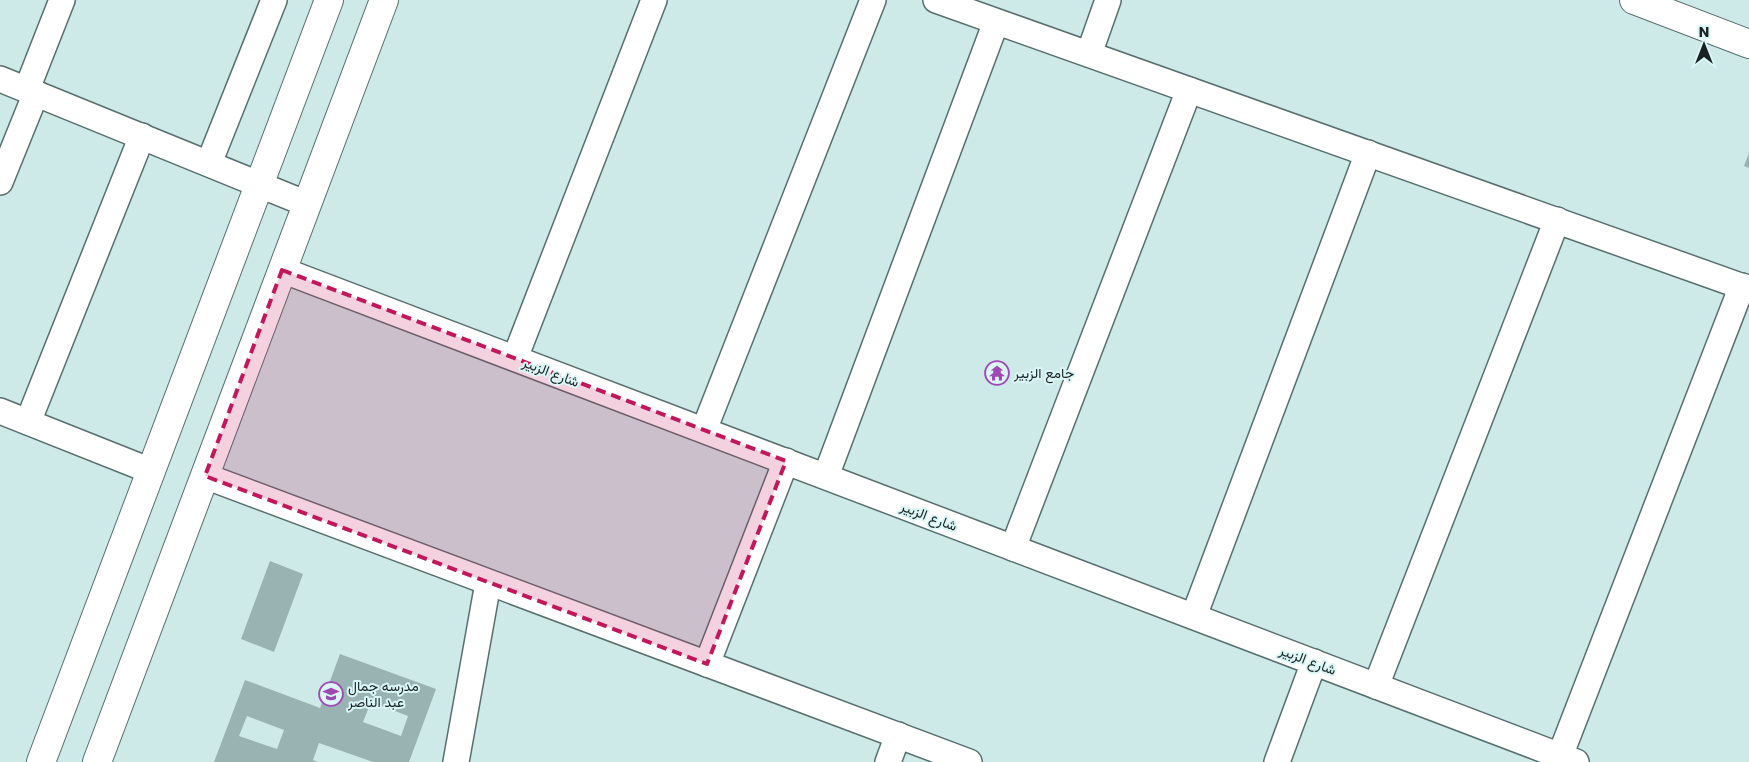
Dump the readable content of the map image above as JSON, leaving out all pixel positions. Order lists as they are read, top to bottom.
{
  "streets": {
    "street": ["شارع الزبير"]
  },
  "places": {
    "temple": ["جامع الزبير"],
    "school or university": ["مدرسه جمال عبد الناصر"]
  },
  "north": "top"
}
